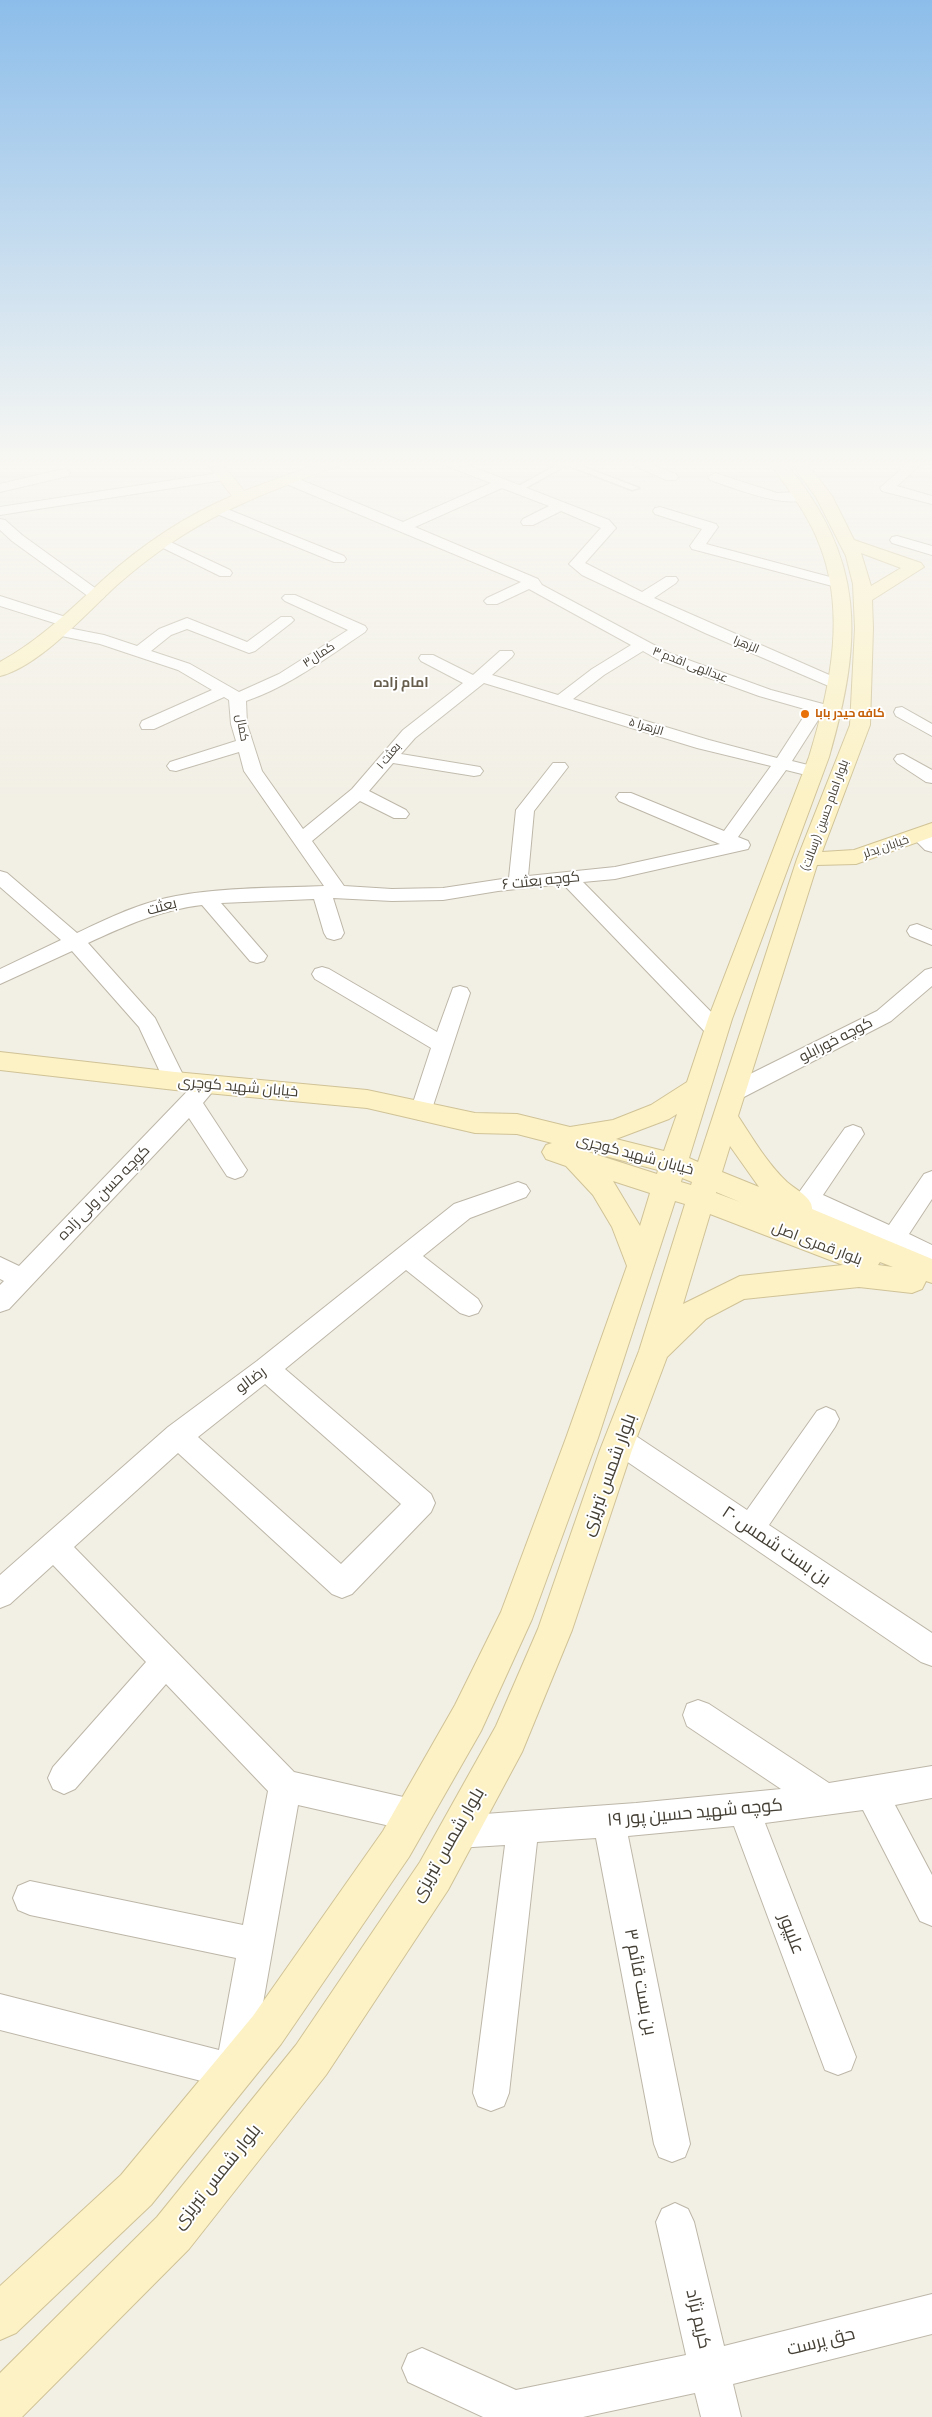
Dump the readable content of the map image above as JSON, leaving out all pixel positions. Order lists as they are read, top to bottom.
{
  "streets": {
    "main road": [
      "بلوار امام حسین (رسالت)",
      "خیابان یدلر",
      "خیابان شهید کوچری",
      "بلوار قمری اصل",
      "بلوار شمس تبریزی"
    ],
    "street": [
      "الزهرا",
      "کمال۳",
      "عبدالهی اقدم ۳",
      "الزهرا ۵",
      "کمال",
      "بعثت ۱",
      "کوچه بعثت ۶",
      "بعثت",
      "کوچه خورابلو",
      "کوچه حسن ولی زاده",
      "رضالو",
      "بن بست شمس ۲۰",
      "کوچه شهید حسین پور ۱۹",
      "علیپور",
      "بن بست قائم ۳",
      "کریم نژاد",
      "حق پرست"
    ]
  },
  "crossings": [
    ["الزهرا", "بلوار امام حسین (رسالت)"],
    ["کمال۳", "کمال"],
    ["عبدالهی اقدم ۳", "بلوار امام حسین (رسالت)"],
    ["الزهرا ۵", "بعثت ۱"],
    ["الزهرا ۵", "بلوار امام حسین (رسالت)"],
    ["کمال", "بعثت ۱"],
    ["کمال", "کوچه بعثت ۶"],
    ["کمال", "بعثت"],
    ["بلوار امام حسین (رسالت)", "خیابان یدلر"],
    ["بلوار امام حسین (رسالت)", "کوچه خورابلو"],
    ["بلوار امام حسین (رسالت)", "خیابان شهید کوچری"],
    ["بلوار امام حسین (رسالت)", "بلوار قمری اصل"],
    ["بلوار امام حسین (رسالت)", "بلوار شمس تبریزی"],
    ["کوچه بعثت ۶", "بعثت"],
    ["خیابان شهید کوچری", "کوچه حسن ولی زاده"],
    ["خیابان شهید کوچری", "بلوار قمری اصل"],
    ["خیابان شهید کوچری", "بلوار شمس تبریزی"],
    ["بلوار قمری اصل", "بلوار شمس تبریزی"],
    ["بلوار شمس تبریزی", "بن بست شمس ۲۰"],
    ["بلوار شمس تبریزی", "کوچه شهید حسین پور ۱۹"],
    ["کوچه شهید حسین پور ۱۹", "علیپور"],
    ["کوچه شهید حسین پور ۱۹", "بن بست قائم ۳"],
    ["کریم نژاد", "حق پرست"]
  ],
  "districts": ["امام زاده"],
  "places": ["کافه حیدر بابا"]
}
